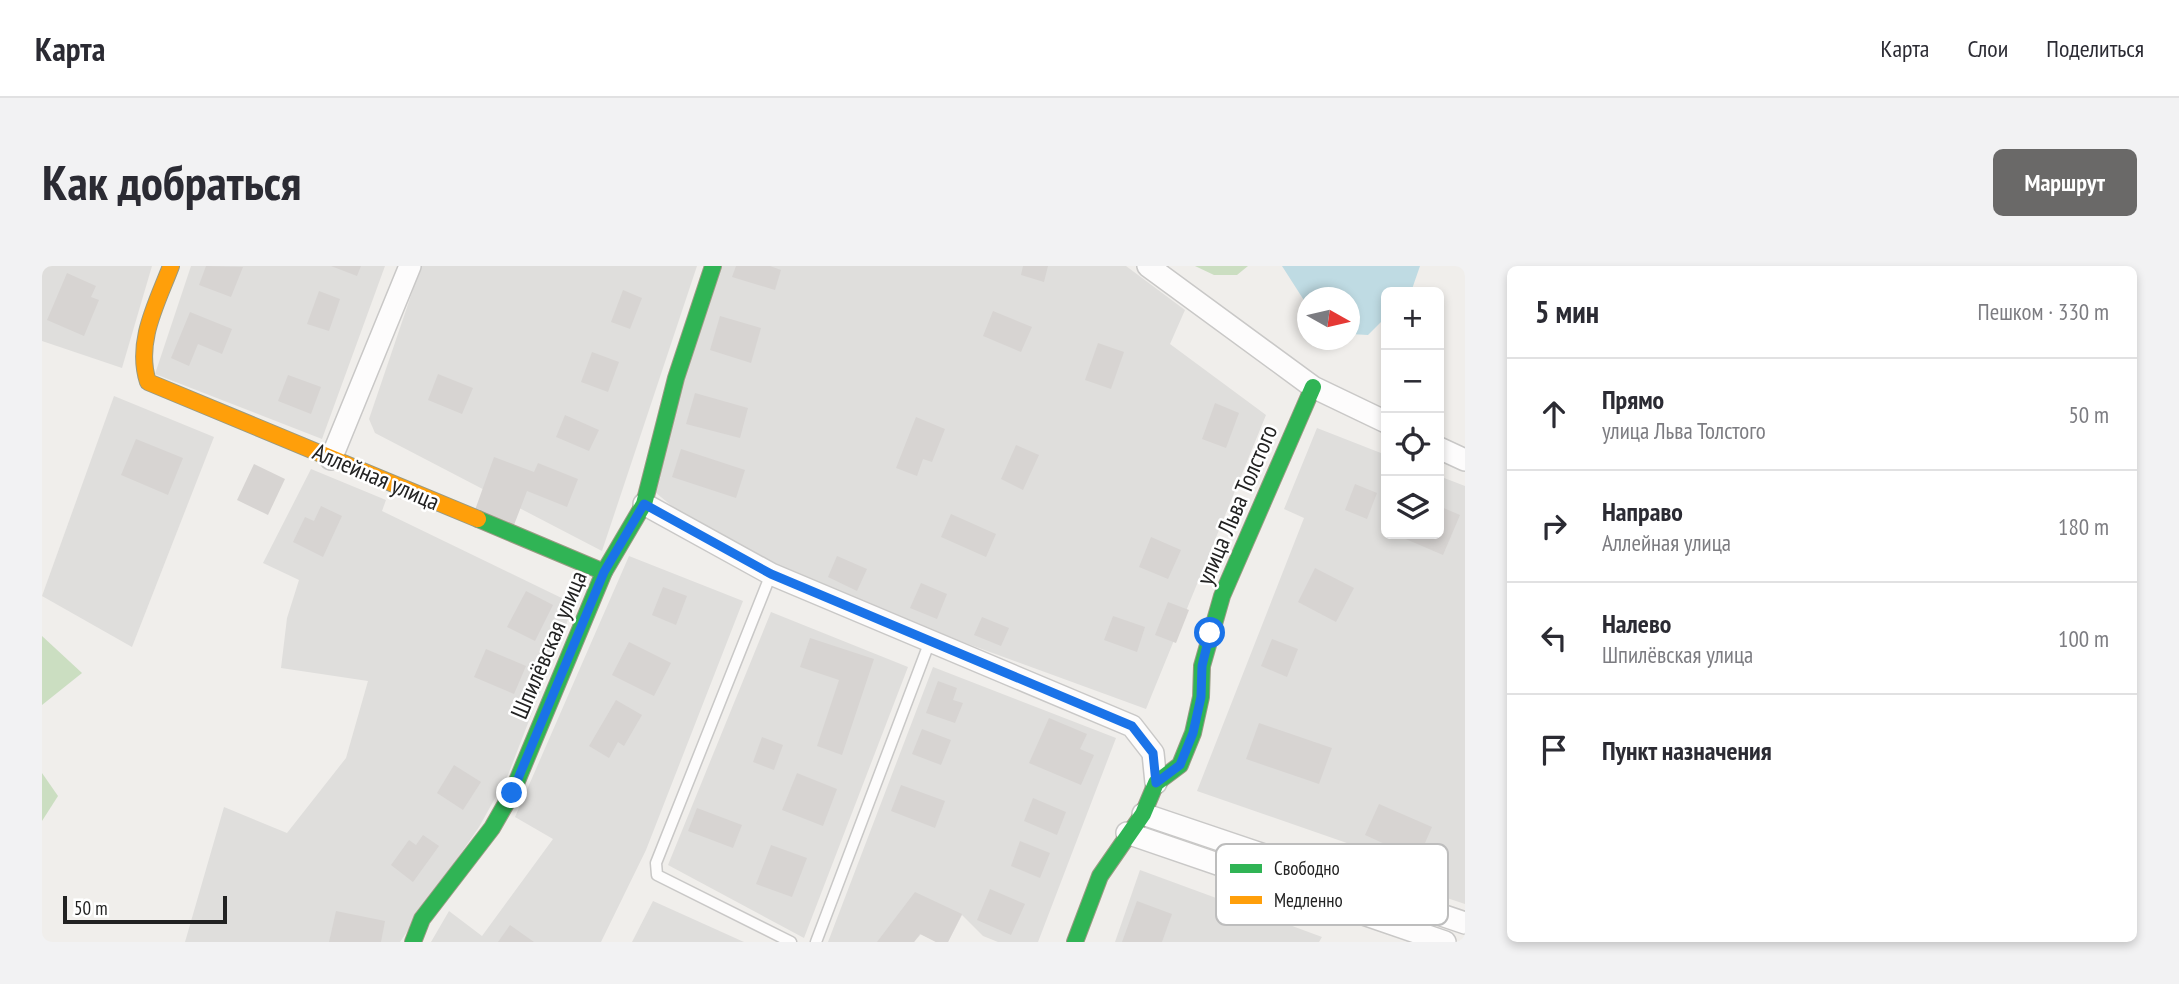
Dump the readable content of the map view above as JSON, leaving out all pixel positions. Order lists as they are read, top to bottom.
{
  "streets": {
    "street": ["Аллейная улица", "улица Льва Толстого", "Шпилёвская улица"]
  },
  "crossings": [
    ["Аллейная улица", "Шпилёвская улица"]
  ],
  "legend": ["Свободно", "Медленно"],
  "scale_bar": "50 m",
  "north": "right",
  "page": {
    "header": "Карта",
    "nav": ["Карта", "Слои", "Поделиться"],
    "buttons": "Маршрут",
    "title": "Как добраться",
    "heading": ["5 мин", "Пешком · 330 m"],
    "map_buttons": ["+", "−"],
    "list": [
      ["Прямо", "улица Льва Толстого", "50 m"],
      ["Направо", "Аллейная улица", "180 m"],
      ["Налево", "Шпилёвская улица", "100 m"],
      "Пункт назначения"
    ],
    "scale": "50 m"
  }
}
